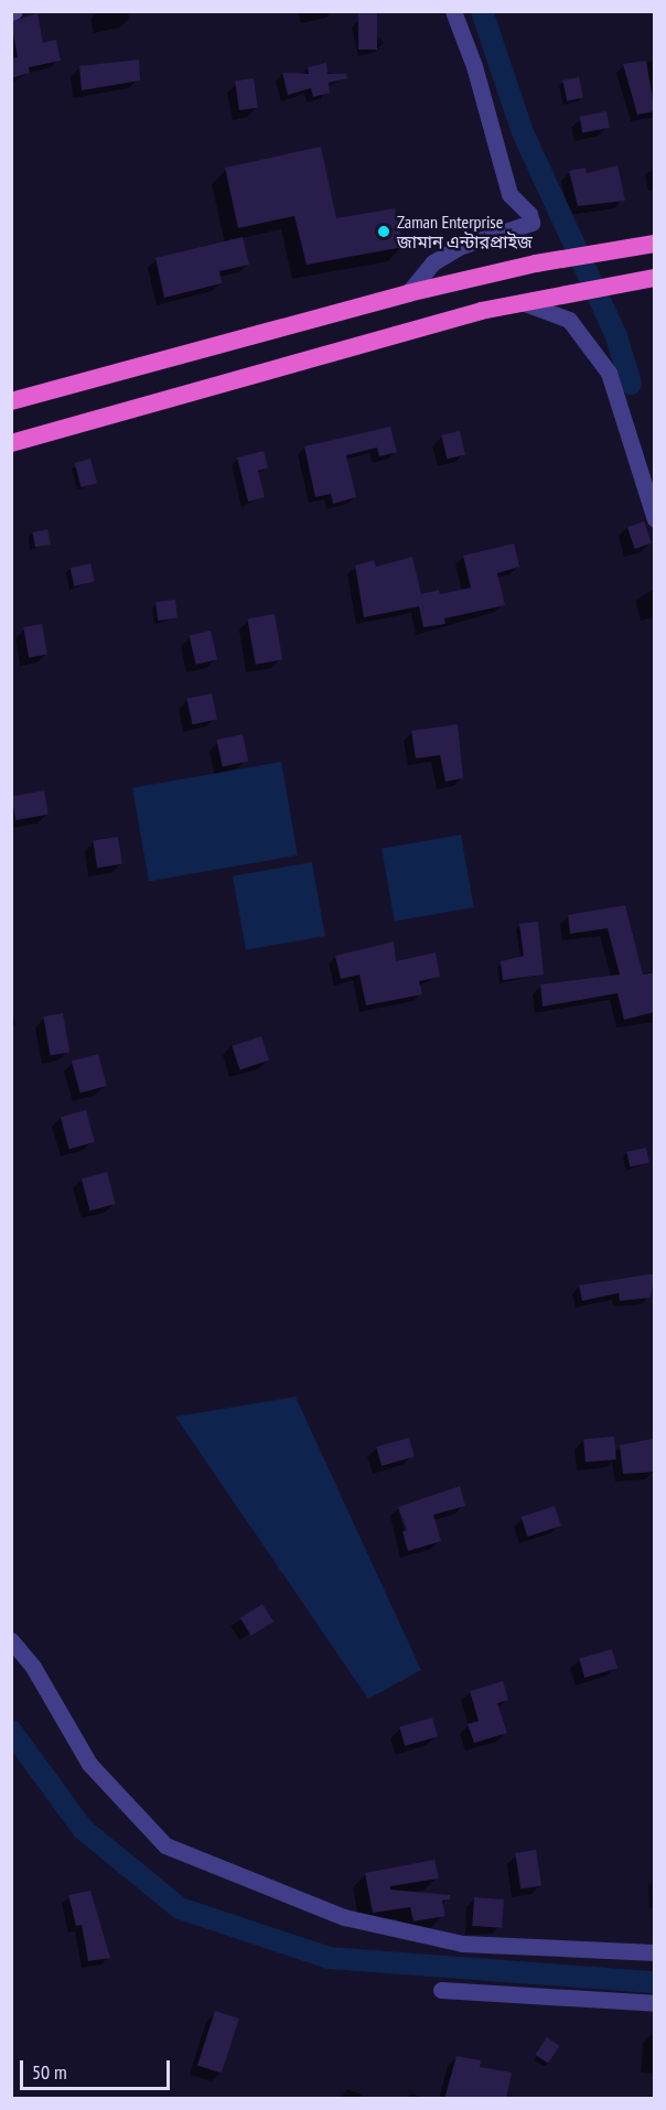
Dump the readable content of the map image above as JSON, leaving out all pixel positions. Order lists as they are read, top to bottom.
{
  "places": ["Zaman Enterprise জামান এন্টারপ্রাইজ"],
  "scale_bar": "50 m"
}
